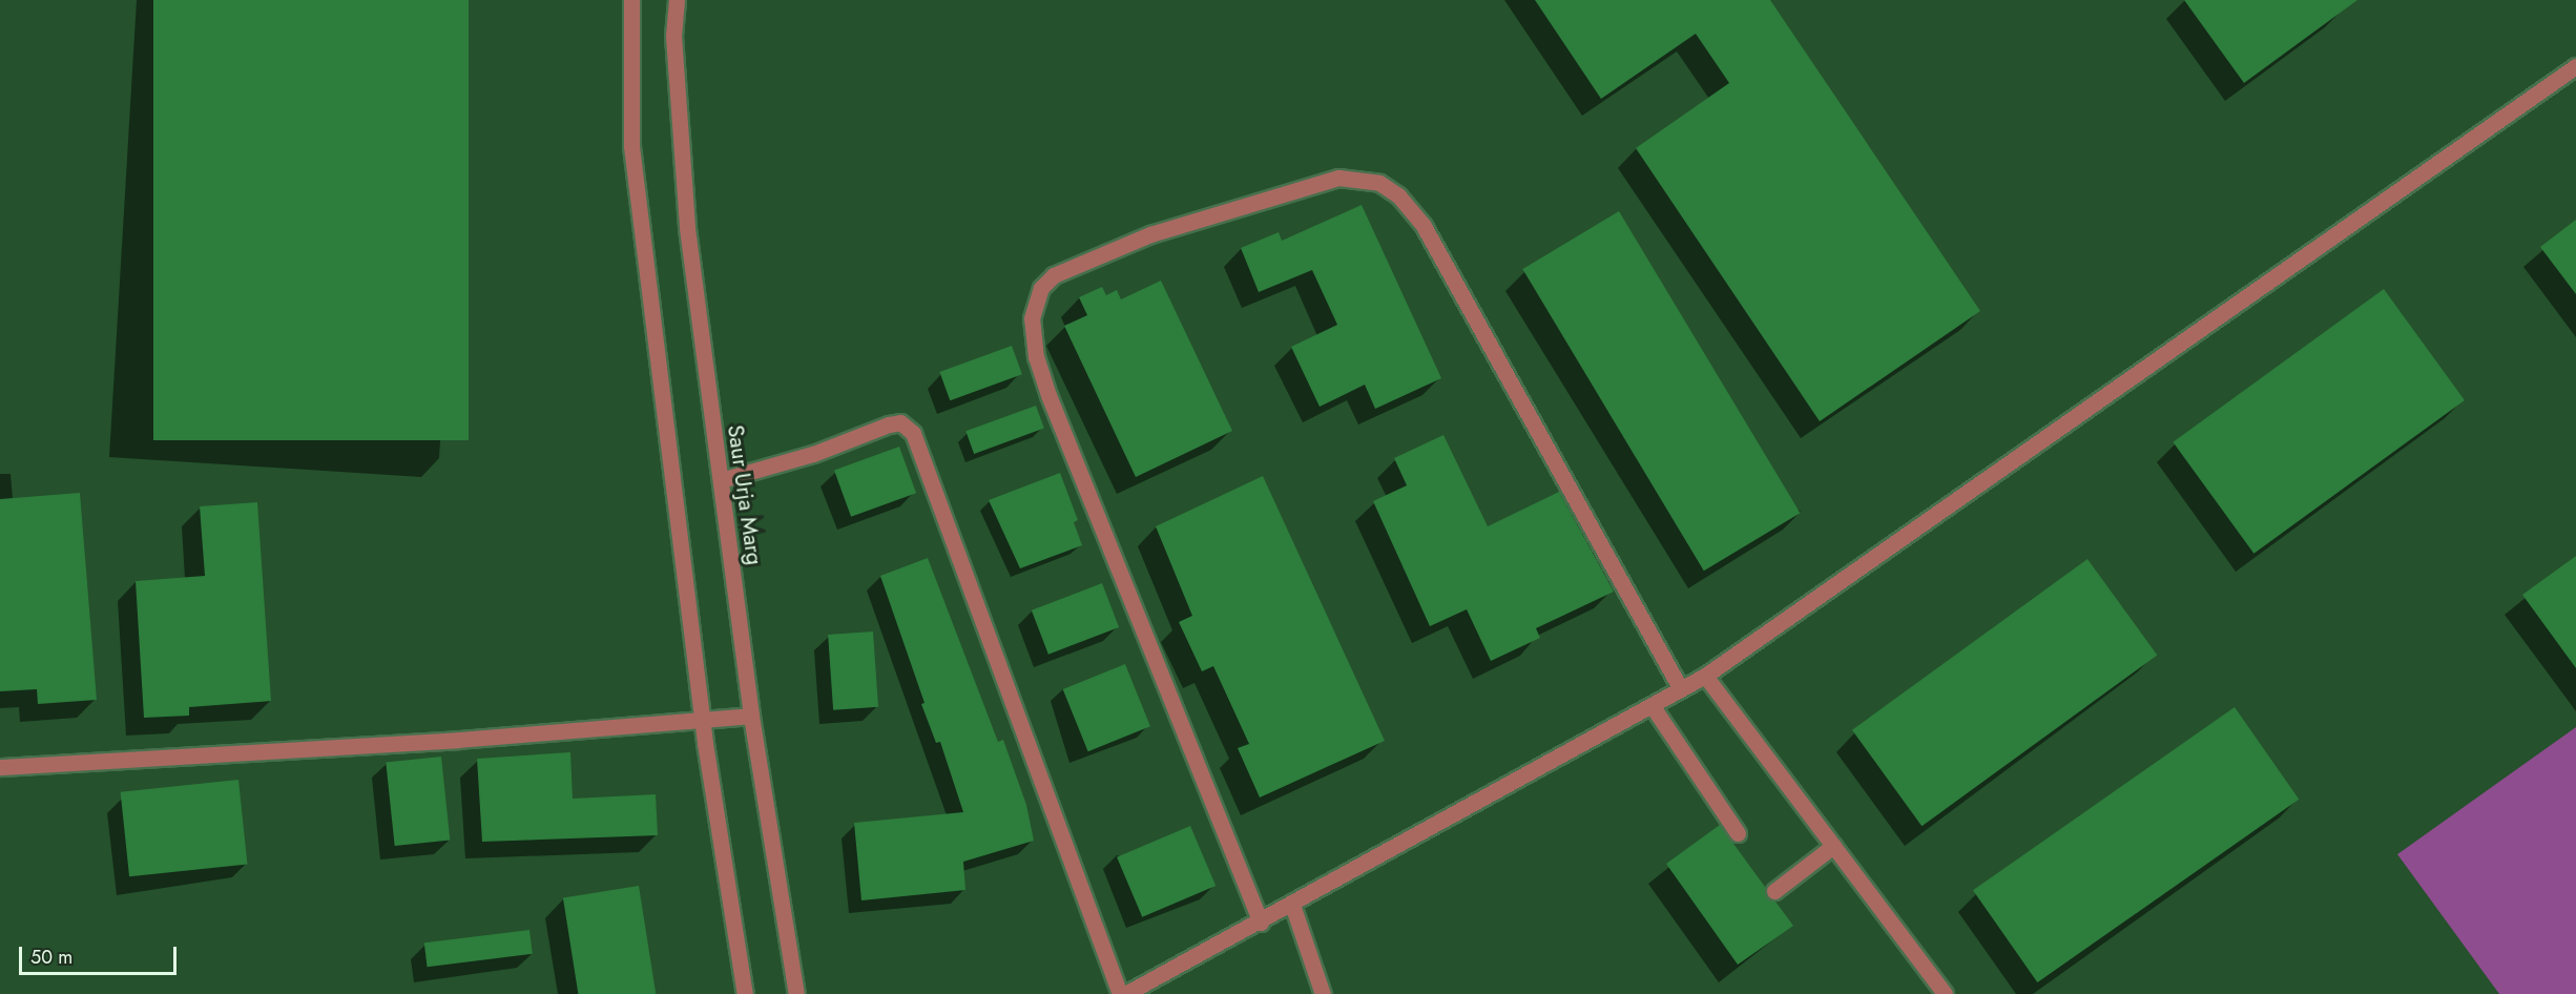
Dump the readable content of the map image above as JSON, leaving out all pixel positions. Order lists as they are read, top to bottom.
{
  "streets": {
    "street": ["Saur Urja Marg"]
  },
  "scale_bar": "50 m"
}
